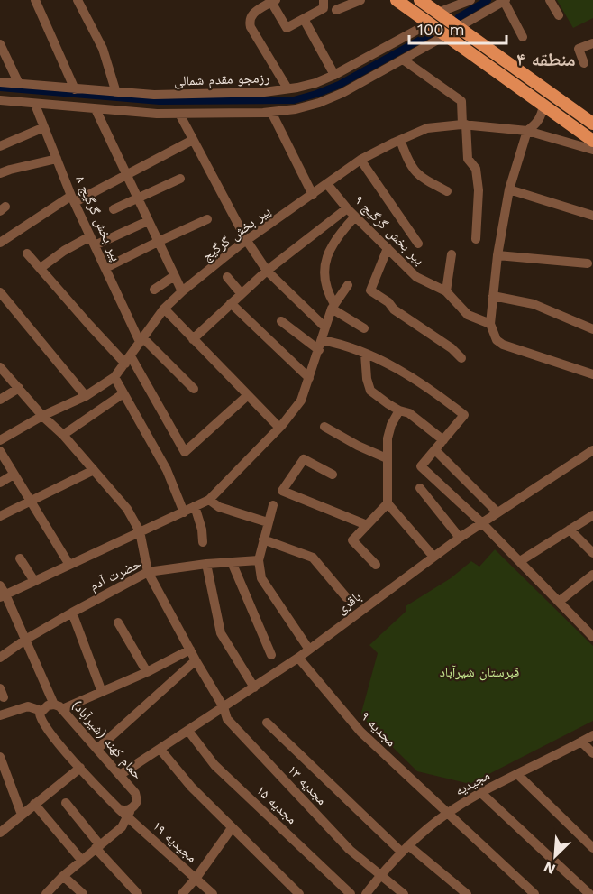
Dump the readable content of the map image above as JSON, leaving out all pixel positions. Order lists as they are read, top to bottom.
{
  "streets": {
    "street": [
      "رزمجو مقدم شمالی",
      "پیر بخش گرگیج ۸",
      "پیر بخش گرگیج ۹",
      "پیر بخش گرگیج",
      "حضرت آدم",
      "باقری",
      "مجدیه ۹",
      "حمام کهنه (شیرآباد)",
      "مجیدیه",
      "مجدیه ۱۳",
      "مجدیه ۱۵",
      "مجیدیه ۱۹"
    ]
  },
  "crossings": [
    ["پیر بخش گرگیج ۸", "پیر بخش گرگیج"],
    ["پیر بخش گرگیج ۹", "پیر بخش گرگیج"],
    ["پیر بخش گرگیج", "مجدیه ۱۳"],
    ["حضرت آدم", "مجدیه ۱۳"],
    ["باقری", "مجدیه ۹"],
    ["باقری", "حمام کهنه (شیرآباد)"],
    ["باقری", "مجدیه ۱۳"],
    ["باقری", "مجدیه ۱۵"],
    ["مجدیه ۹", "مجیدیه"],
    ["حمام کهنه (شیرآباد)", "مجیدیه ۱۹"],
    ["مجیدیه", "مجدیه ۱۳"]
  ],
  "districts": ["منطقه ۴"],
  "parks": ["قبرستان شیرآباد"],
  "scale_bar": "100 m",
  "north": "bottom left"
}
